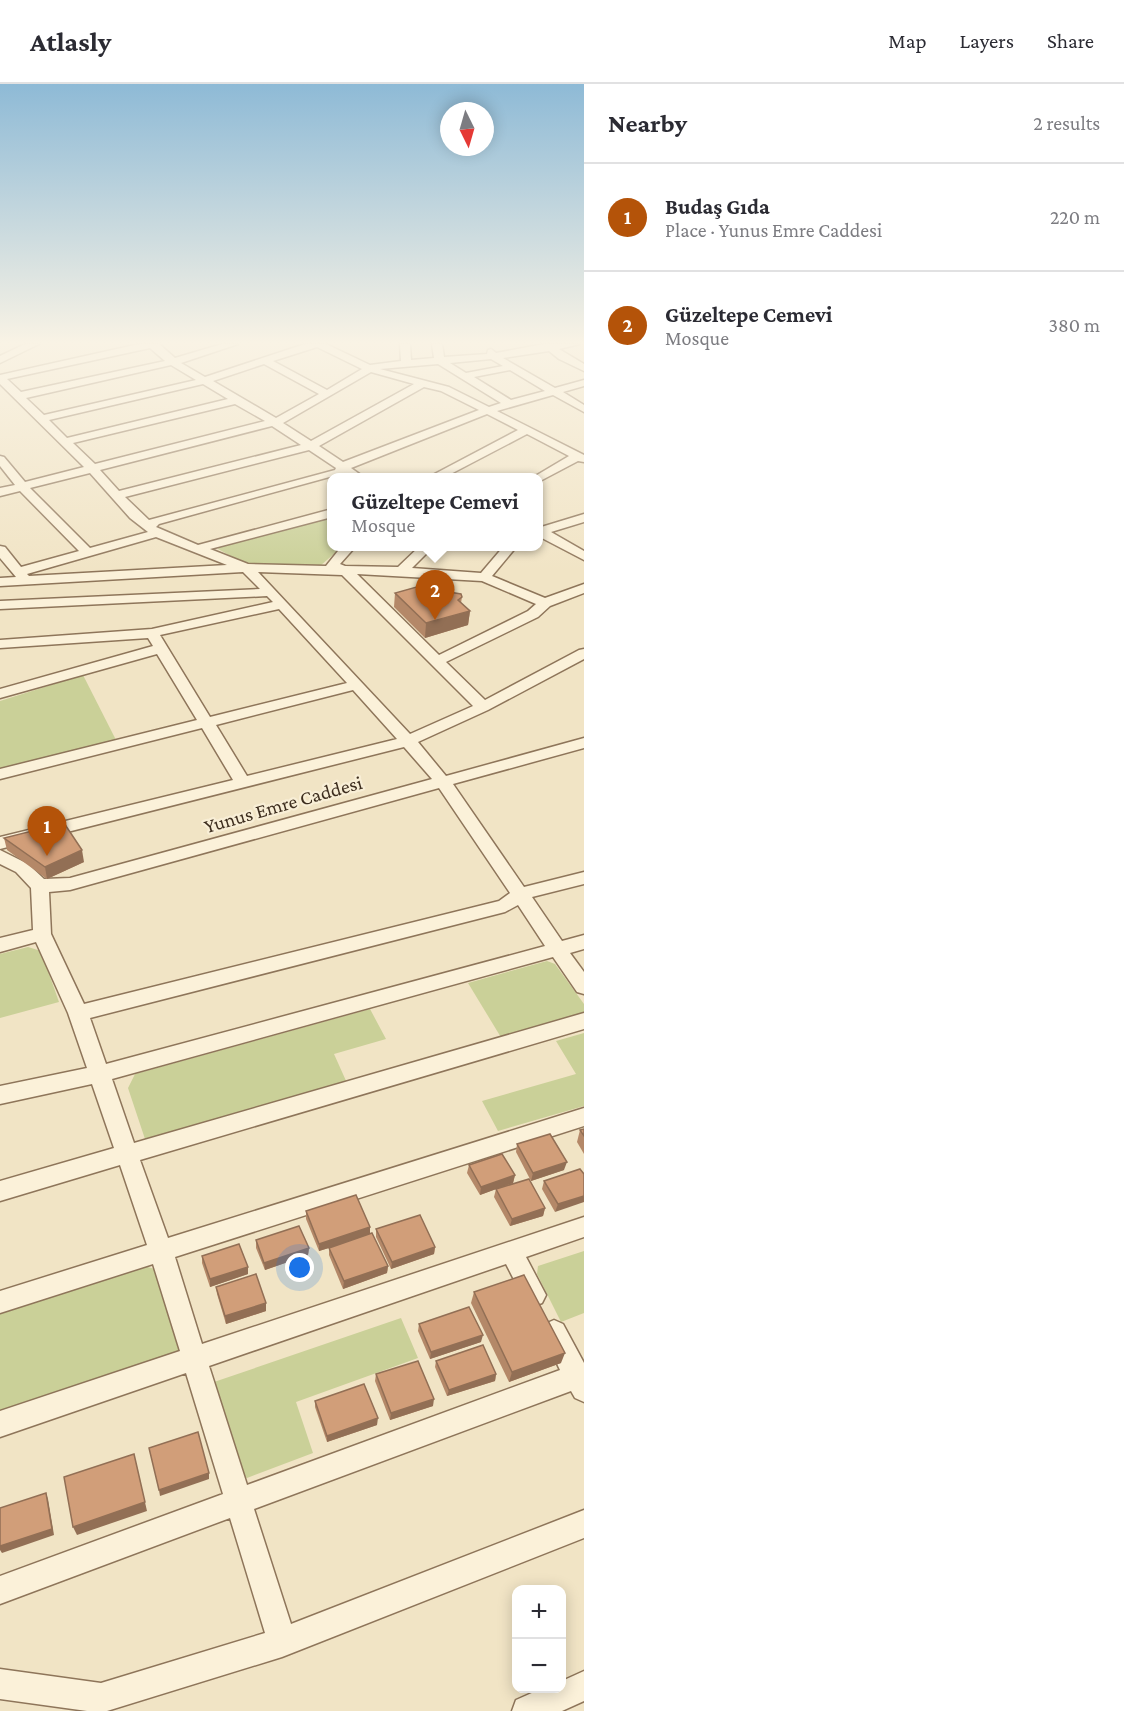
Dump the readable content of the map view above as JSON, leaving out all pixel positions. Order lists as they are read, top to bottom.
{
  "streets": {
    "street": ["Yunus Emre Caddesi"]
  },
  "north": "bottom",
  "page": {
    "header": "Atlasly",
    "nav": ["Map", "Layers", "Share"],
    "heading": ["Nearby", "2 results"],
    "list": [
      {
        "mark": "1",
        "name": "Budaş Gıda",
        "note": "Place · Yunus Emre Caddesi",
        "value": "220 m"
      },
      {
        "mark": "2",
        "name": "Güzeltepe Cemevi",
        "note": "Mosque",
        "value": "380 m"
      }
    ],
    "popup": ["Güzeltepe Cemevi", "Mosque"],
    "pins": ["2", "1"],
    "map_buttons": ["+", "−"]
  }
}
